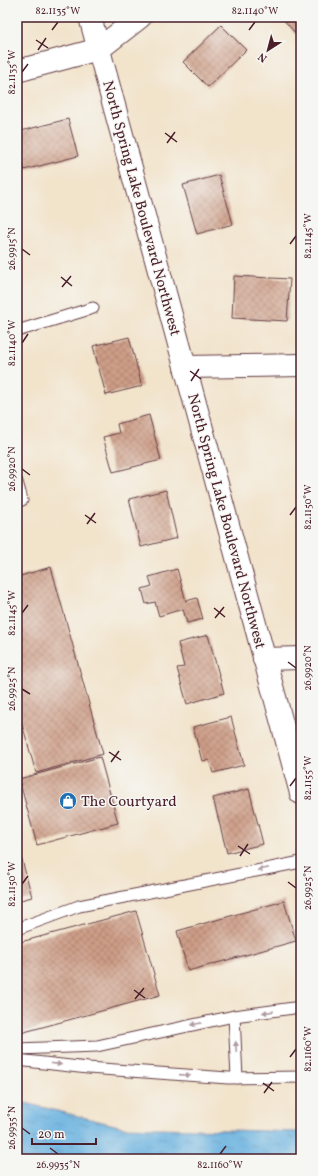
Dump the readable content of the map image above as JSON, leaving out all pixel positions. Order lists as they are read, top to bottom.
{
  "streets": {
    "street": ["North Spring Lake Boulevard Northwest"]
  },
  "places": {
    "shop": ["The Courtyard"]
  },
  "scale_bar": "20 m",
  "north": "bottom left",
  "coordinates": [
    "82.1135°W",
    "82.1140°W",
    "82.1145°W",
    "26.9915°N",
    "26.9920°N",
    "82.1150°W",
    "26.9925°N",
    "82.1155°W",
    "82.1160°W",
    "26.9935°N"
  ]
}
